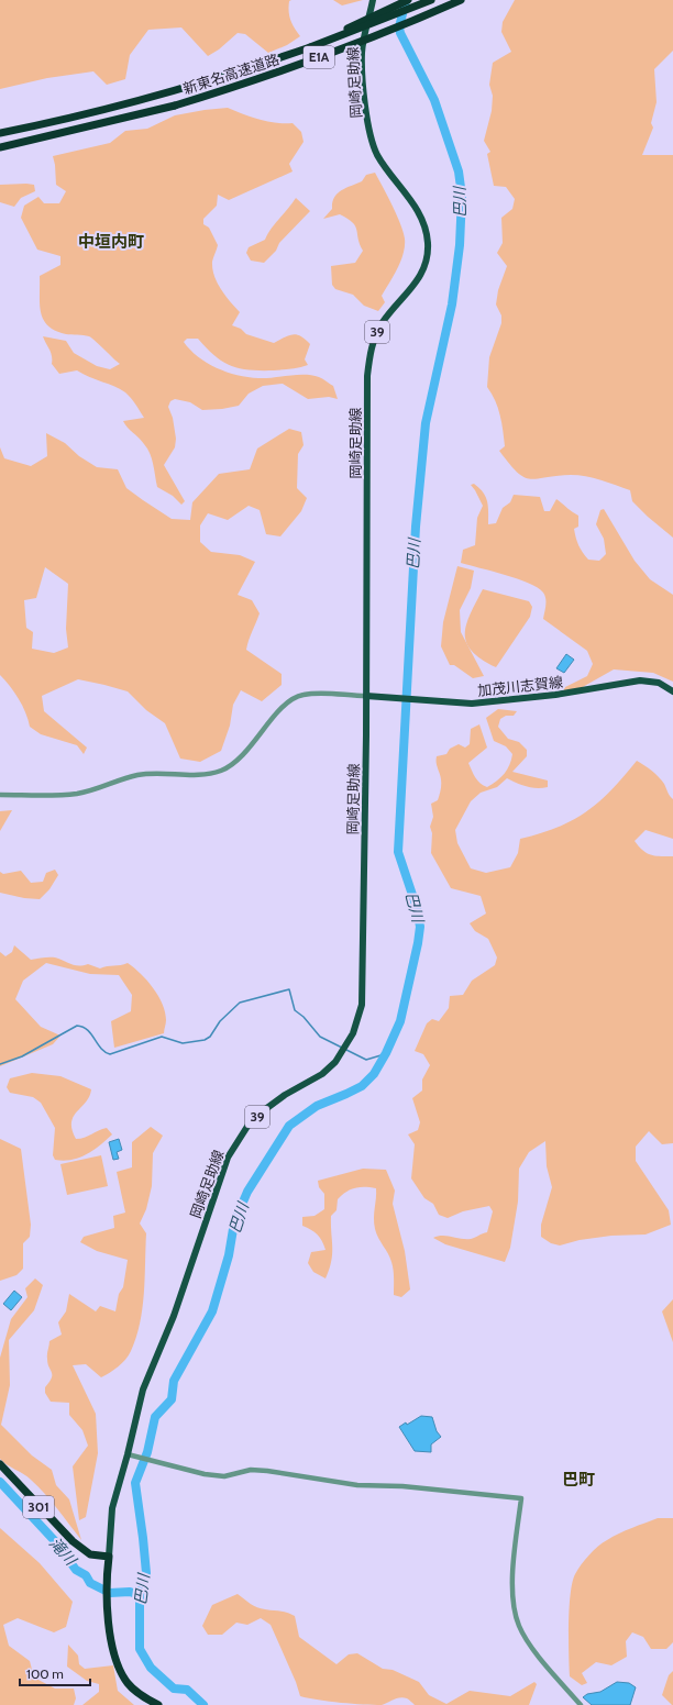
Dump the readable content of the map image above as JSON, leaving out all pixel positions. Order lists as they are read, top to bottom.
{
  "streets": {
    "highway": ["E1A", "新東名高速道路", "301"],
    "main road": ["岡崎足助線", "39", "加茂川志賀線"]
  },
  "crossings": [
    ["岡崎足助線", "加茂川志賀線"],
    ["岡崎足助線", "301"]
  ],
  "districts": ["中垣内町", "巴町"],
  "water": ["巴川", "滝川"],
  "scale_bar": "100 m"
}
